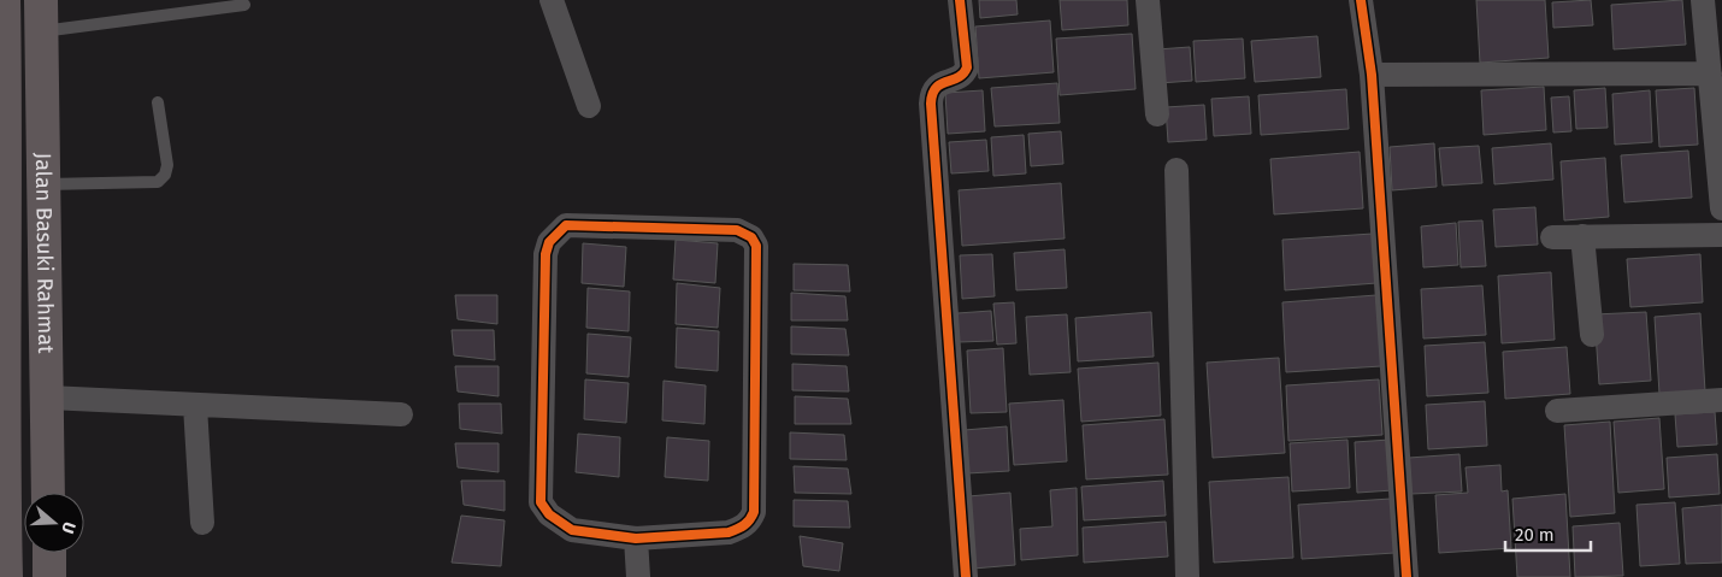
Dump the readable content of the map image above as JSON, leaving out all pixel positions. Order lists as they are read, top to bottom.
{
  "streets": {
    "highway": ["Jalan Basuki Rahmat"]
  },
  "scale_bar": "20 m",
  "north": "right"
}
